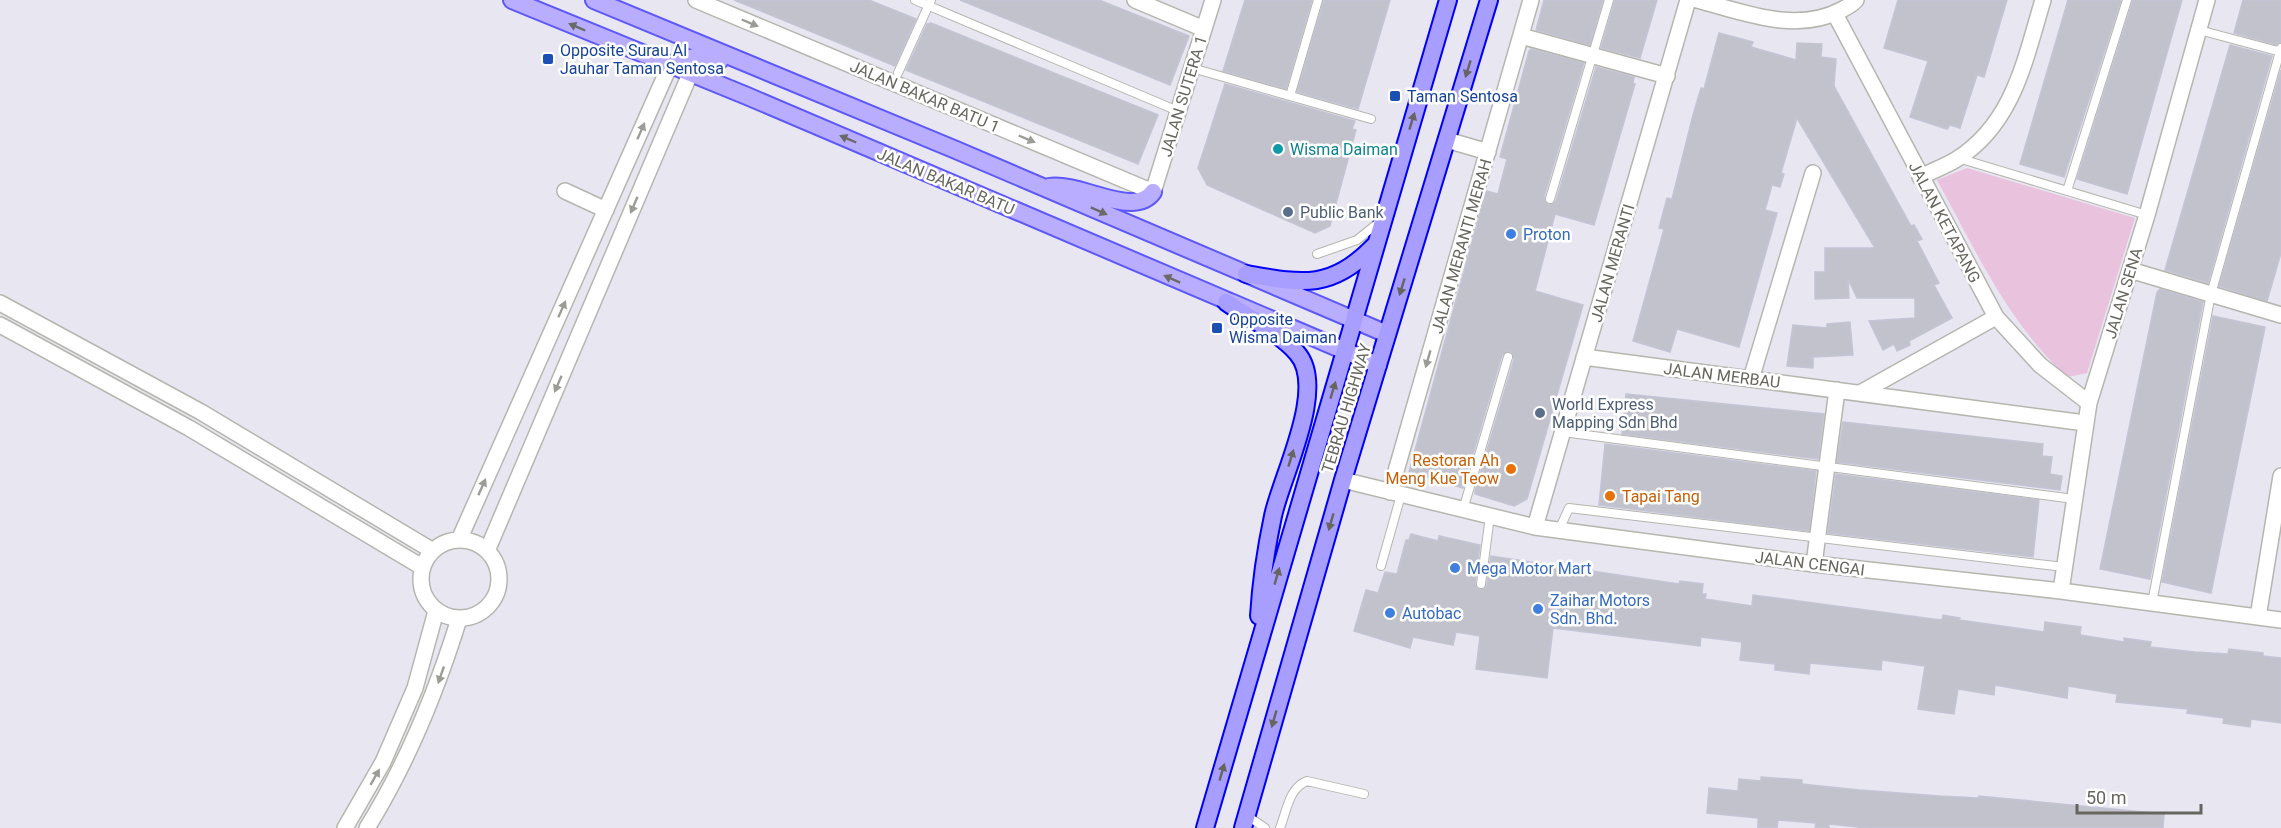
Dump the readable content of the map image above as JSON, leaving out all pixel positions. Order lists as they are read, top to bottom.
{
  "streets": {
    "highway": ["TEBRAU HIGHWAY"],
    "main road": ["JALAN BAKAR BATU"],
    "street": [
      "JALAN BAKAR BATU 1",
      "JALAN SUTERA 1",
      "JALAN KETAPANG",
      "JALAN MERANTI MERAH",
      "JALAN MERANTI",
      "JALAN SENA",
      "JALAN MERBAU",
      "JALAN CENGAI"
    ]
  },
  "crossings": [
    ["JALAN BAKAR BATU 1", "JALAN SUTERA 1"],
    ["JALAN BAKAR BATU", "TEBRAU HIGHWAY"],
    ["JALAN KETAPANG", "JALAN SENA"],
    ["JALAN MERANTI MERAH", "JALAN CENGAI"],
    ["JALAN MERANTI", "JALAN MERBAU"],
    ["JALAN MERANTI", "JALAN CENGAI"],
    ["JALAN SENA", "JALAN MERBAU"],
    ["JALAN SENA", "JALAN CENGAI"],
    ["TEBRAU HIGHWAY", "JALAN CENGAI"]
  ],
  "one_way": ["JALAN BAKAR BATU 1", "JALAN MERANTI MERAH"],
  "places": {
    "transit": ["Opposite Surau Al Jauhar Taman Sentosa", "Taman Sentosa", "Opposite Wisma Daiman"],
    "other": [
      "Wisma Daiman",
      "Public Bank",
      "Proton",
      "World Express Mapping Sdn Bhd",
      "Restoran Ah Meng Kue Teow",
      "Tapai Tang",
      "Mega Motor Mart",
      "Zaihar Motors Sdn. Bhd.",
      "Autobac"
    ]
  },
  "scale_bar": "50 m"
}
